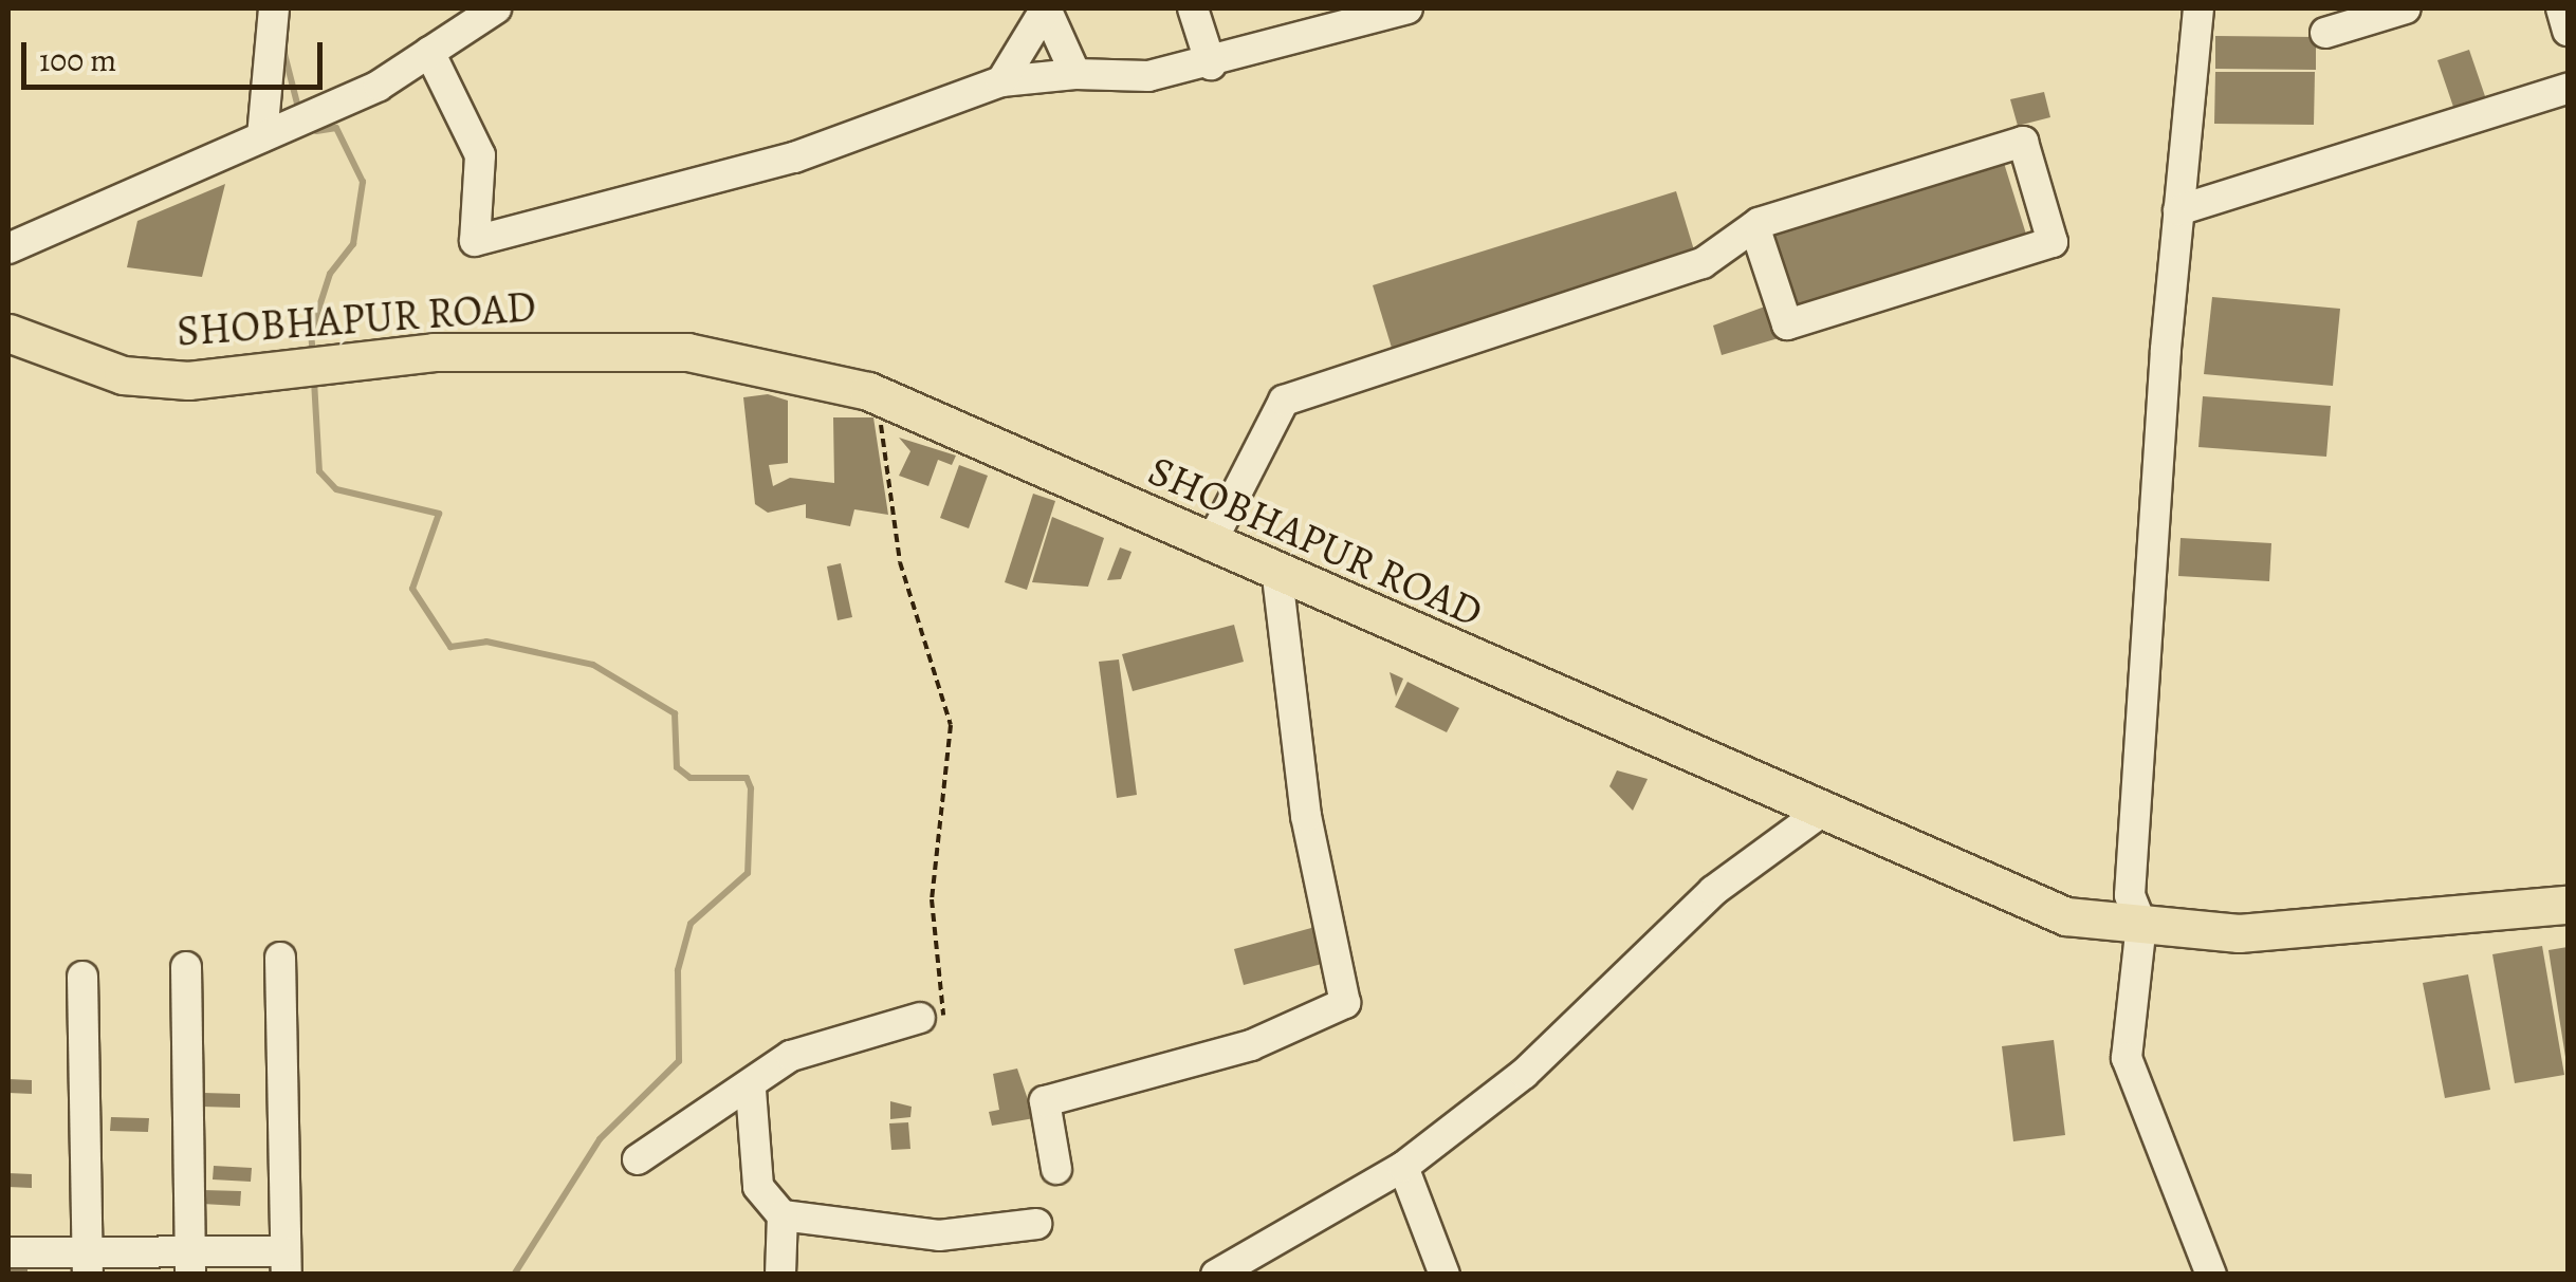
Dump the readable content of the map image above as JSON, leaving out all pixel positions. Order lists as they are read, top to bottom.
{
  "streets": {
    "main road": ["SHOBHAPUR ROAD"]
  },
  "scale_bar": "100 m"
}
